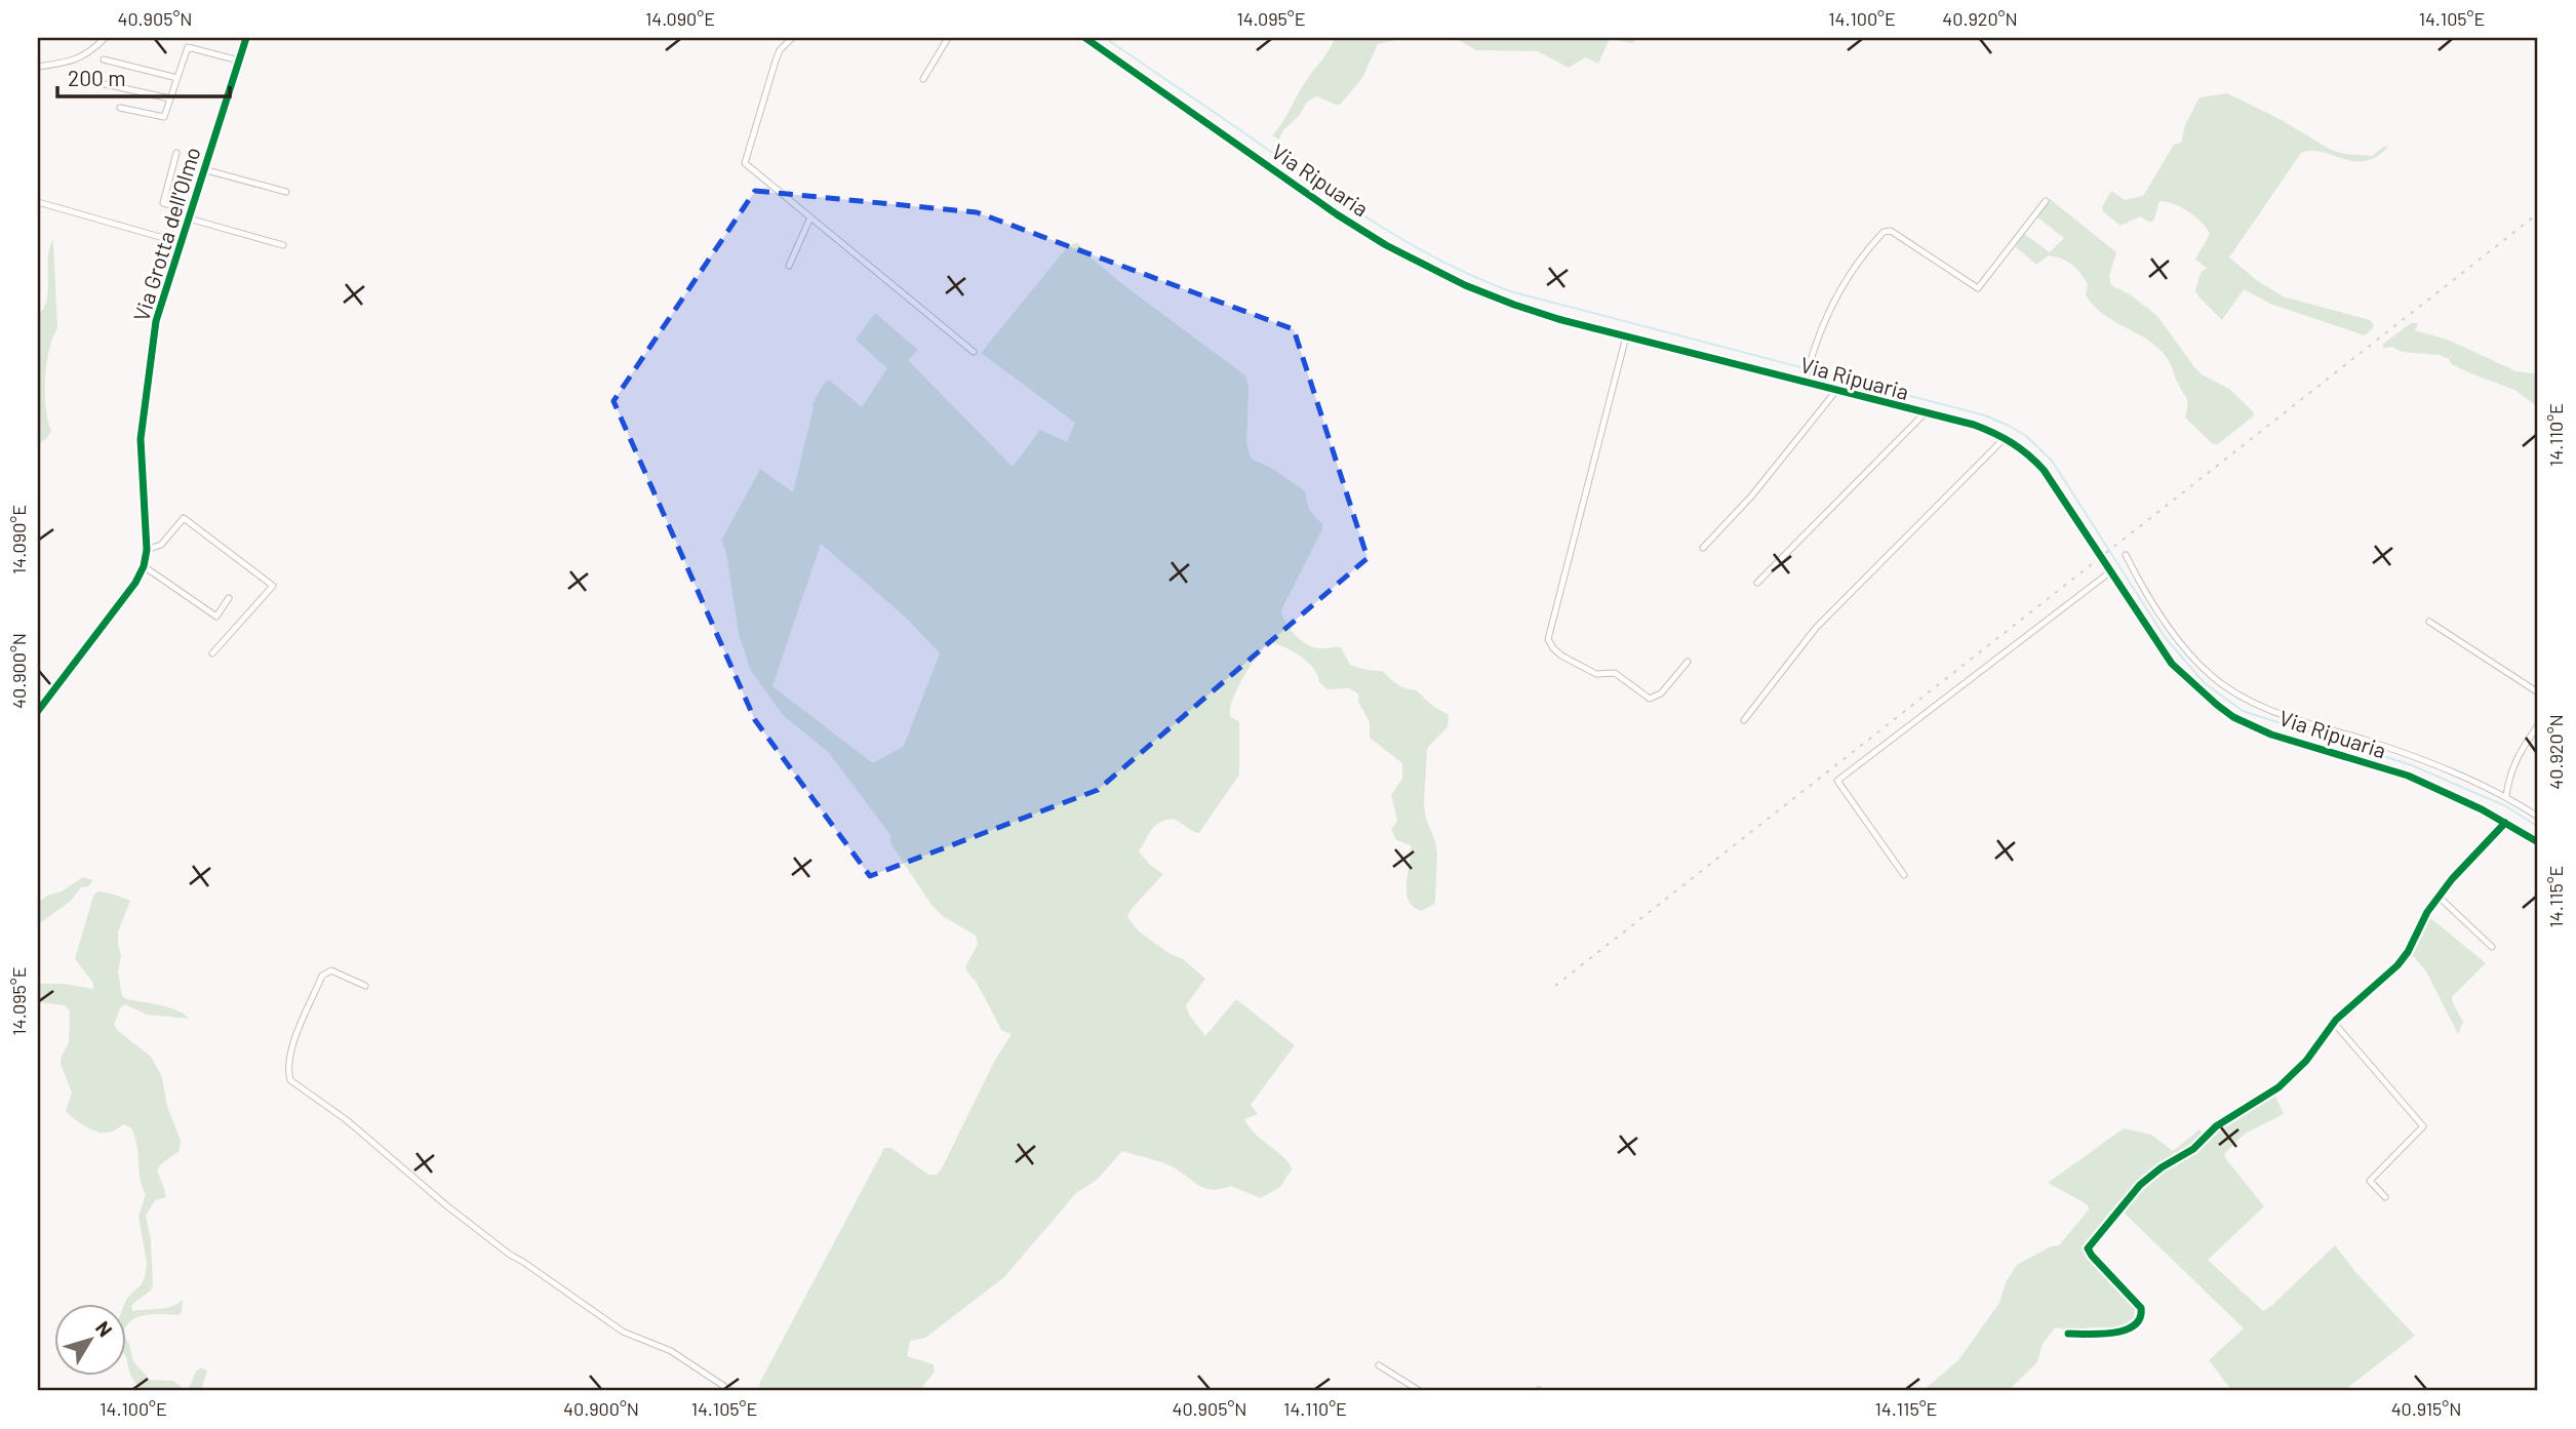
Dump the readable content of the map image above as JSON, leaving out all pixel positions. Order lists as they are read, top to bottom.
{
  "streets": {
    "street": ["Via Ripuaria", "Via Grotta dell'Olmo"]
  },
  "scale_bar": "200 m",
  "north": "top right",
  "coordinates": [
    "40.905°N",
    "14.090°E",
    "14.095°E",
    "14.100°E",
    "40.920°N",
    "14.105°E",
    "14.110°E",
    "40.900°N",
    "14.115°E",
    "40.915°N"
  ]
}
